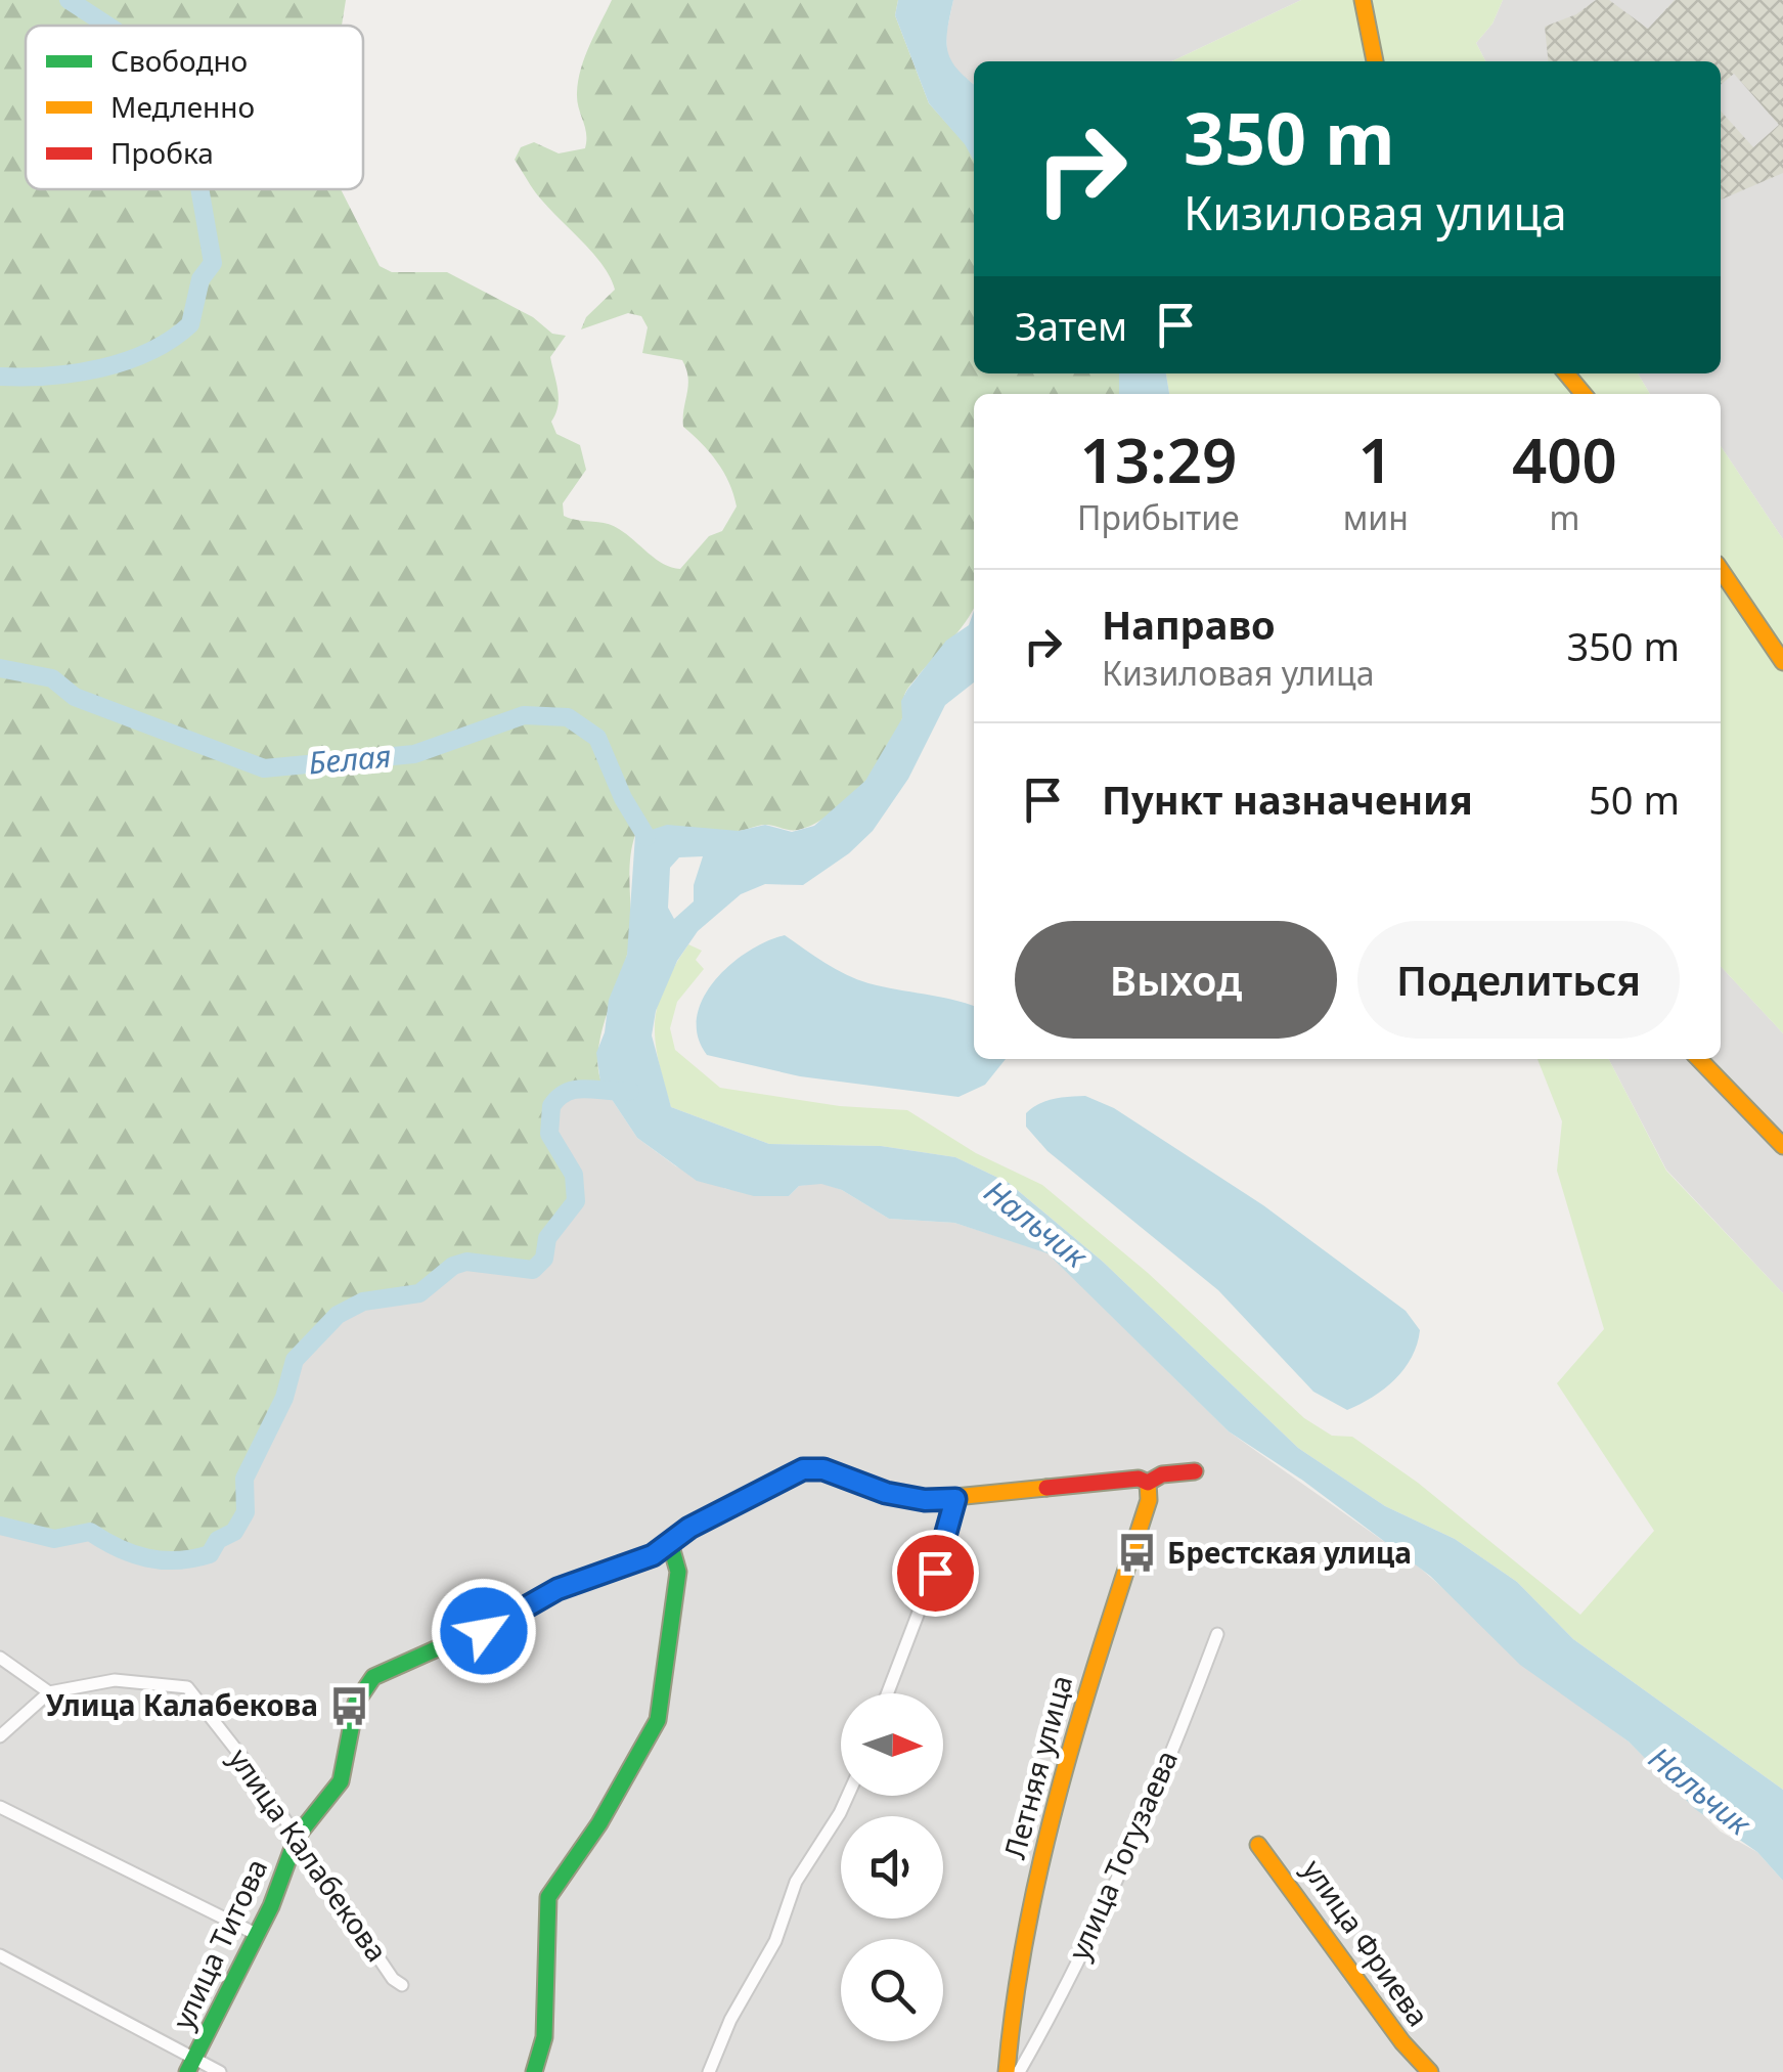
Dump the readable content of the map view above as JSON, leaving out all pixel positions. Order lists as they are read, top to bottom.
{
  "streets": {
    "street": [
      "Летняя улица",
      "улица Калабекова",
      "улица Тогузаева",
      "улица Фриева",
      "улица Титова"
    ]
  },
  "crossings": [
    ["улица Калабекова", "улица Титова"]
  ],
  "water": ["Белая", "Нальчик"],
  "places": {
    "bus stop": ["Брестская улица", "Улица Калабекова"]
  },
  "legend": ["Свободно", "Медленно", "Пробка"],
  "north": "right",
  "page": {
    "turn": ["350 m", "Кизиловая улица"],
    "then": "Затем",
    "eta": [
      "13:29",
      "Прибытие",
      "1",
      "мин",
      "400",
      "m"
    ],
    "list": [
      {
        "name": "Направо",
        "note": "Кизиловая улица",
        "value": "350 m"
      },
      {
        "name": "Пункт назначения",
        "value": "50 m"
      }
    ],
    "buttons": ["Выход", "Поделиться"]
  }
}
